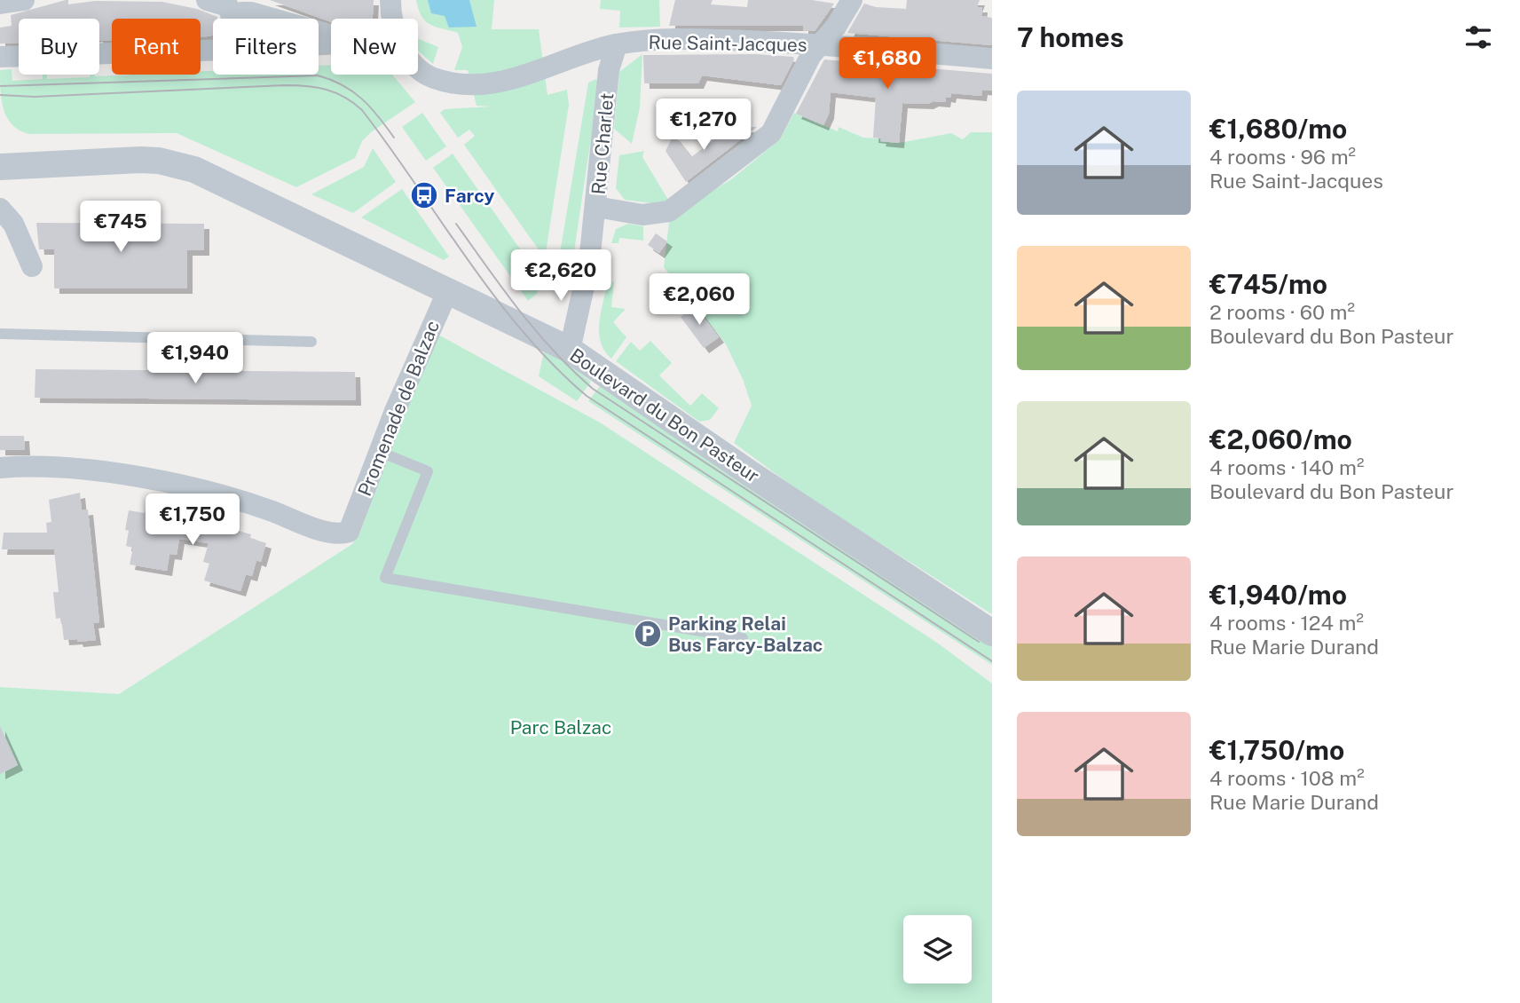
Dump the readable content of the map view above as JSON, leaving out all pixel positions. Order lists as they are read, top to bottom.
{
  "streets": {
    "street": [
      "Rue Saint-Jacques",
      "Rue Charlet",
      "Promenade de Balzac",
      "Boulevard du Bon Pasteur"
    ]
  },
  "crossings": [
    ["Rue Saint-Jacques", "Rue Charlet"],
    ["Rue Charlet", "Boulevard du Bon Pasteur"],
    ["Promenade de Balzac", "Boulevard du Bon Pasteur"]
  ],
  "parks": ["Parc Balzac"],
  "places": {
    "bus stop": ["Farcy"],
    "parking": ["Parking Relai Bus Farcy-Balzac"]
  },
  "page": {
    "heading": "7 homes",
    "chip": [
      "Buy",
      "Rent",
      "Filters",
      "New"
    ],
    "price": [
      "€1,680",
      "€1,270",
      "€745",
      "€2,620",
      "€2,060",
      "€1,940",
      "€1,750"
    ],
    "list": [
      {
        "name": "€1,680/mo",
        "note": "4 rooms · 96 m² · Rue Saint-Jacques"
      },
      {
        "name": "€745/mo",
        "note": "2 rooms · 60 m² · Boulevard du Bon Pasteur"
      },
      {
        "name": "€2,060/mo",
        "note": "4 rooms · 140 m² · Boulevard du Bon Pasteur"
      },
      {
        "name": "€1,940/mo",
        "note": "4 rooms · 124 m² · Rue Marie Durand"
      },
      {
        "name": "€1,750/mo",
        "note": "4 rooms · 108 m² · Rue Marie Durand"
      }
    ]
  }
}
